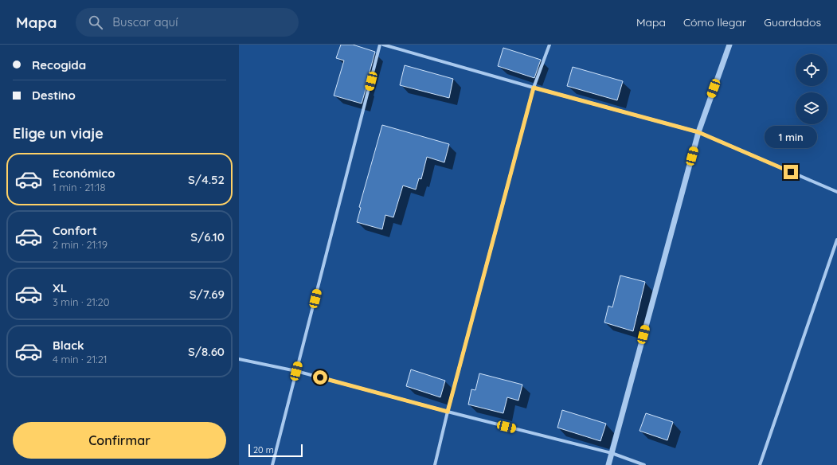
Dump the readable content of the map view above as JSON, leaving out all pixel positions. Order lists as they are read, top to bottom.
{
  "scale_bar": "20 m",
  "page": {
    "header": "Mapa",
    "search": "Buscar aquí",
    "nav": ["Mapa", "Cómo llegar", "Guardados"],
    "banner": ["Recogida", "Destino"],
    "heading": "Elige un viaje",
    "bubble": "1 min",
    "list": [
      {
        "name": "Económico",
        "note": "1 min · 21:18",
        "value": "S/4.52"
      },
      {
        "name": "Confort",
        "note": "2 min · 21:19",
        "value": "S/6.10"
      },
      {
        "name": "XL",
        "note": "3 min · 21:20",
        "value": "S/7.69"
      },
      {
        "name": "Black",
        "note": "4 min · 21:21",
        "value": "S/8.60"
      }
    ],
    "buttons": "Confirmar",
    "scale": "20 m"
  }
}
